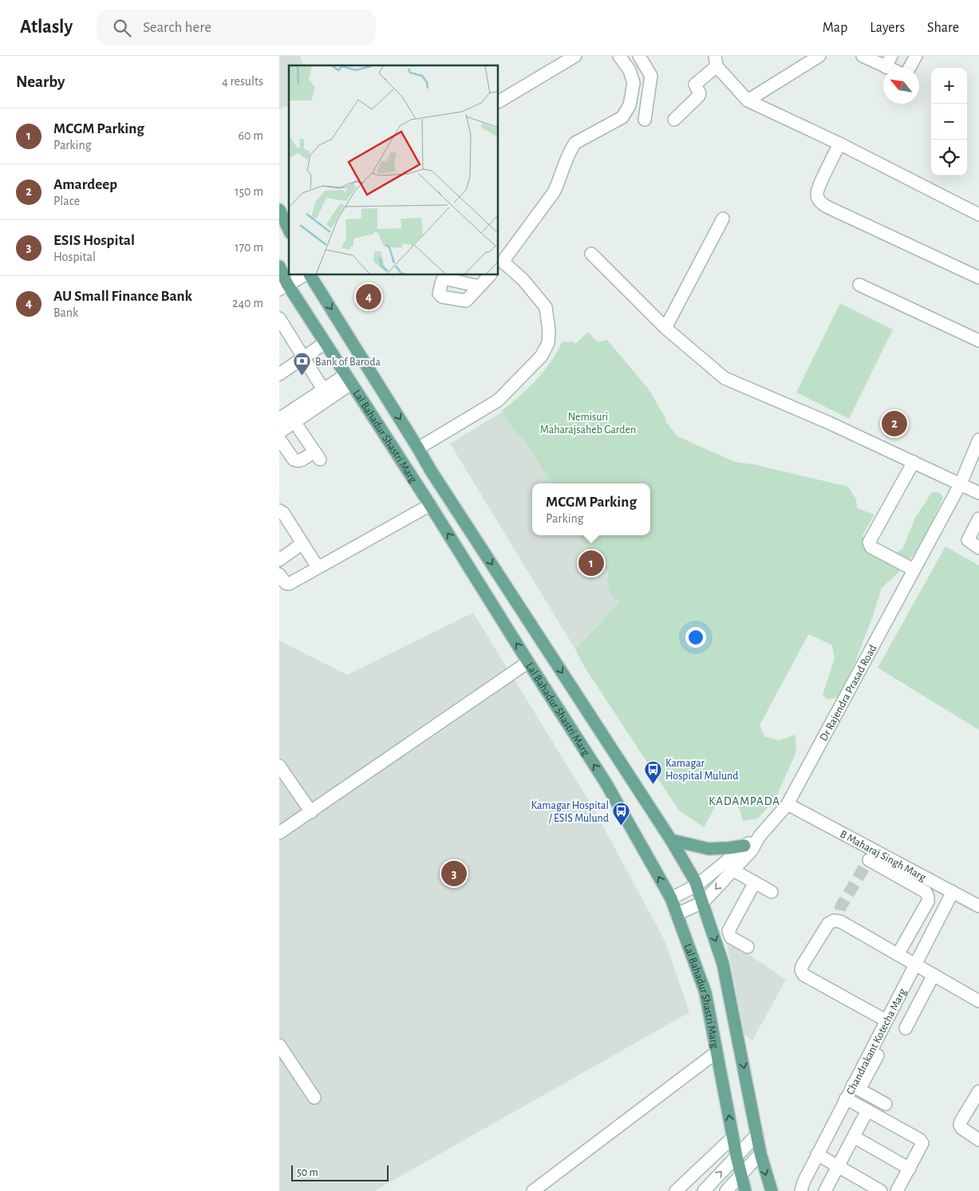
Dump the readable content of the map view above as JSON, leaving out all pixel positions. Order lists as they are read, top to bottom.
{
  "streets": {
    "main road": ["Lal Bahadur Shastri Marg"],
    "street": ["Dr Rajendra Prasad Road", "B Maharaj Singh Marg", "Chandrakant Kotecha Marg"]
  },
  "crossings": [
    ["Lal Bahadur Shastri Marg", "Dr Rajendra Prasad Road"],
    ["Dr Rajendra Prasad Road", "B Maharaj Singh Marg"],
    ["B Maharaj Singh Marg", "Chandrakant Kotecha Marg"]
  ],
  "districts": ["KADAMPADA"],
  "parks": ["Nemisuri Maharajsaheb Garden"],
  "places": {
    "bank": ["Bank of Baroda"],
    "bus stop": ["Kamagar Hospital Mulund", "Kamagar Hospital / ESIS Mulund"]
  },
  "scale_bar": "50 m",
  "north": "top left",
  "page": {
    "header": "Atlasly",
    "search": "Search here",
    "nav": ["Map", "Layers", "Share"],
    "heading": ["Nearby", "4 results"],
    "map_buttons": ["+", "−"],
    "list": [
      {
        "mark": "1",
        "name": "MCGM Parking",
        "note": "Parking",
        "value": "60 m"
      },
      {
        "mark": "2",
        "name": "Amardeep",
        "note": "Place",
        "value": "150 m"
      },
      {
        "mark": "3",
        "name": "ESIS Hospital",
        "note": "Hospital",
        "value": "170 m"
      },
      {
        "mark": "4",
        "name": "AU Small Finance Bank",
        "note": "Bank",
        "value": "240 m"
      }
    ],
    "pins": [
      "4",
      "2",
      "1",
      "3"
    ],
    "popup": ["MCGM Parking", "Parking"],
    "scale": "50 m"
  }
}
